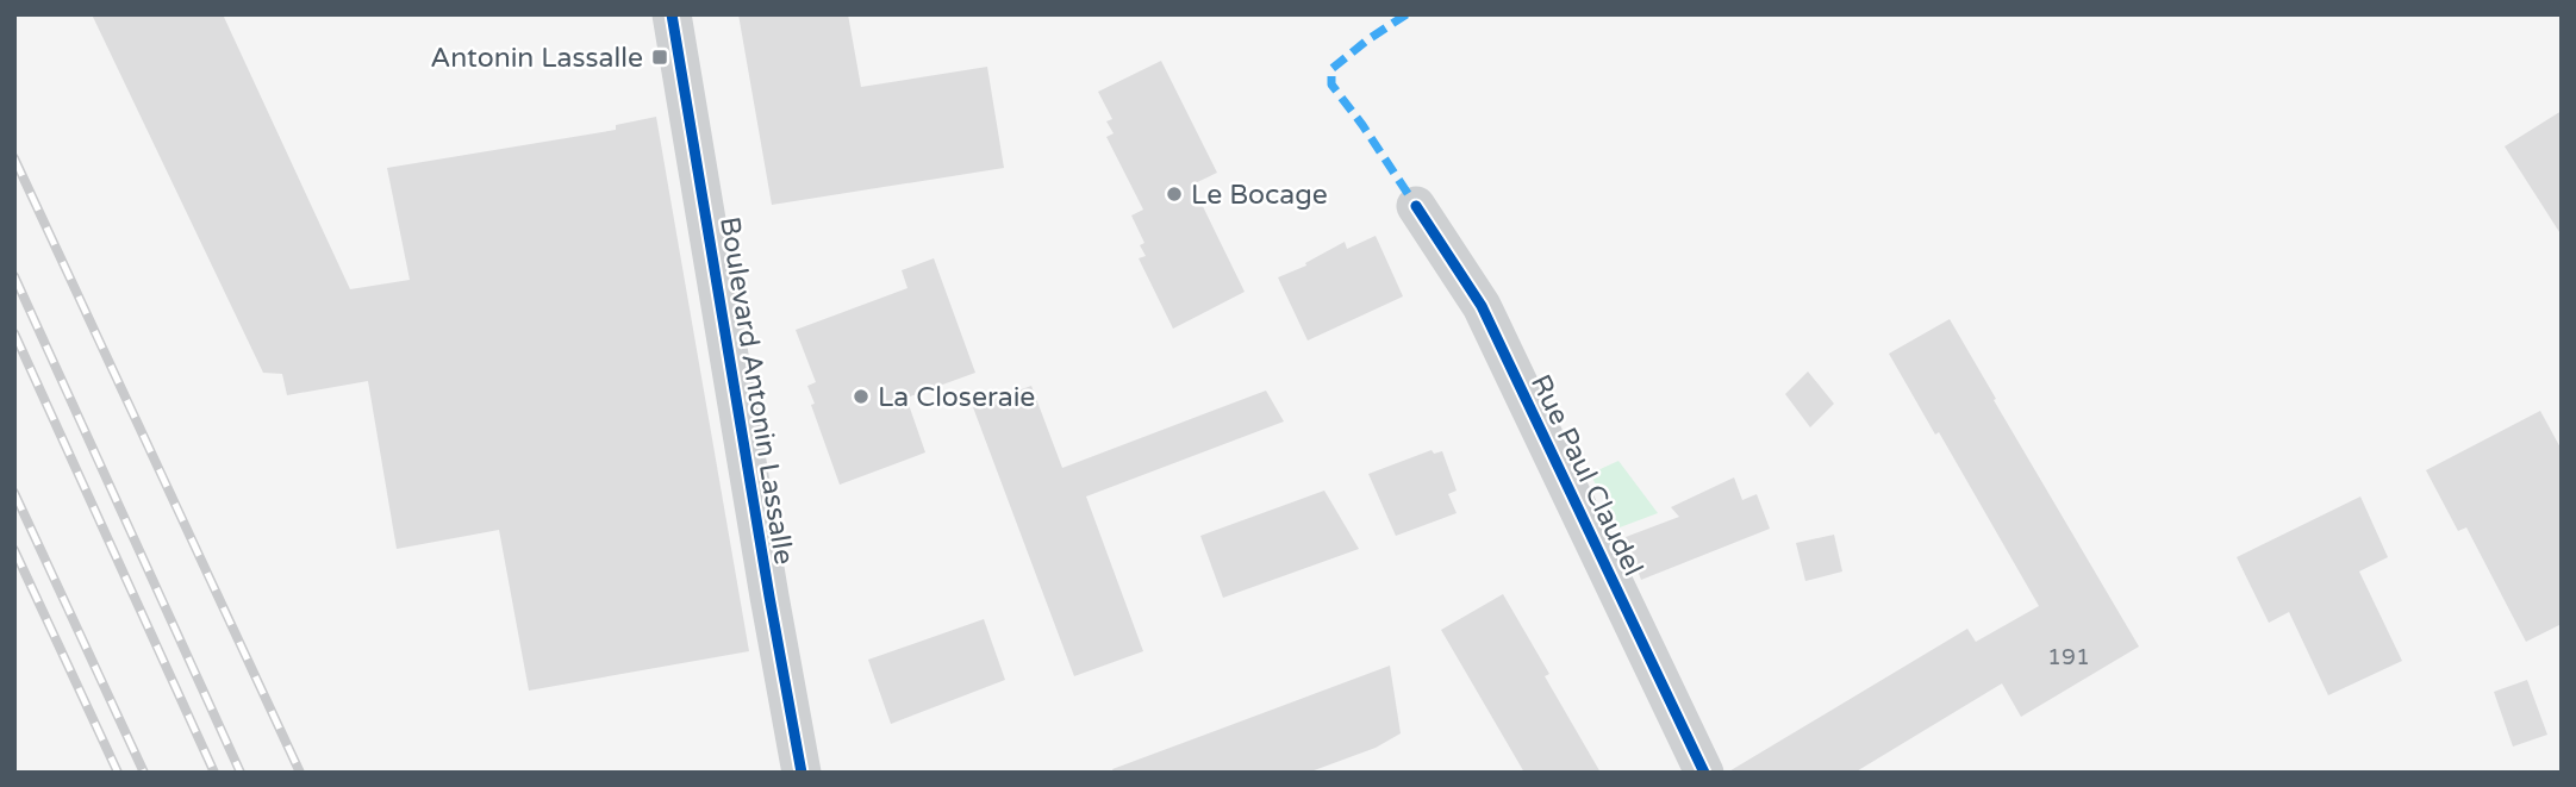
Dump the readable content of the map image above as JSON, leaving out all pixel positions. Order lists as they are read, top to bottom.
{
  "streets": {
    "street": ["Boulevard Antonin Lassalle", "Rue Paul Claudel"]
  },
  "places": {
    "transit": ["Antonin Lassalle"],
    "other": ["Le Bocage", "La Closeraie"]
  },
  "house_numbers": ["191"]
}
